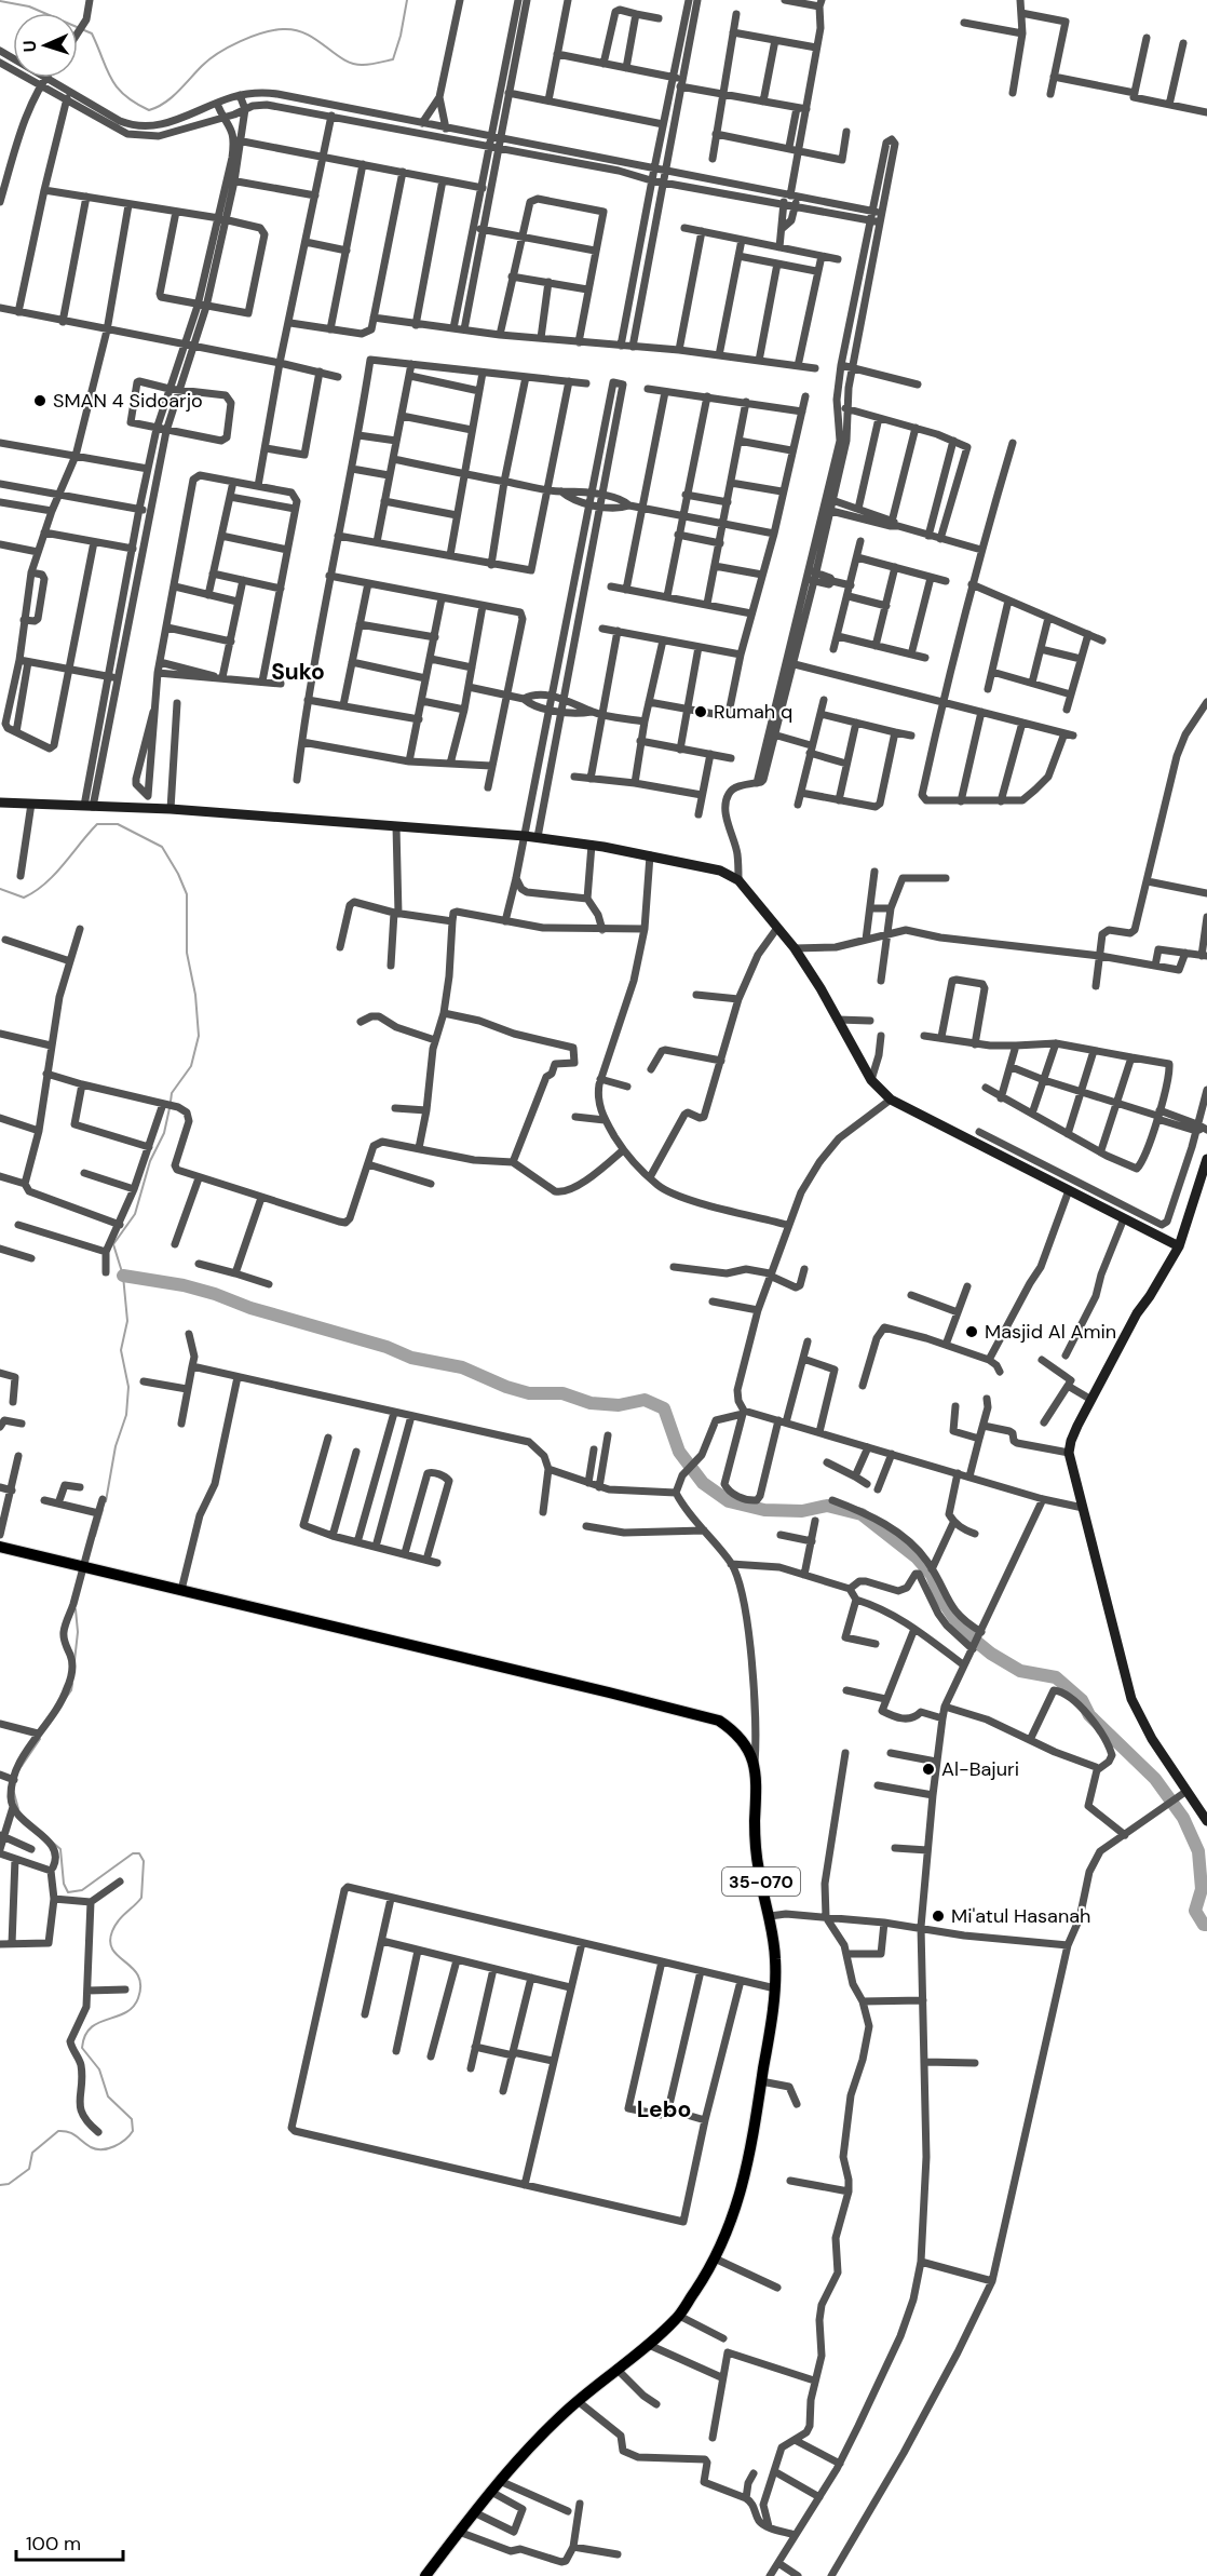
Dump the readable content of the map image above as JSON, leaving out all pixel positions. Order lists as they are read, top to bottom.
{
  "streets": {
    "main road": ["35-070"]
  },
  "districts": ["Suko", "Lebo"],
  "places": [
    "SMAN 4 Sidoarjo",
    "Rumah q",
    "Masjid Al Amin",
    "Al-Bajuri",
    "Mi'atul Hasanah"
  ],
  "scale_bar": "100 m",
  "north": "left"
}
